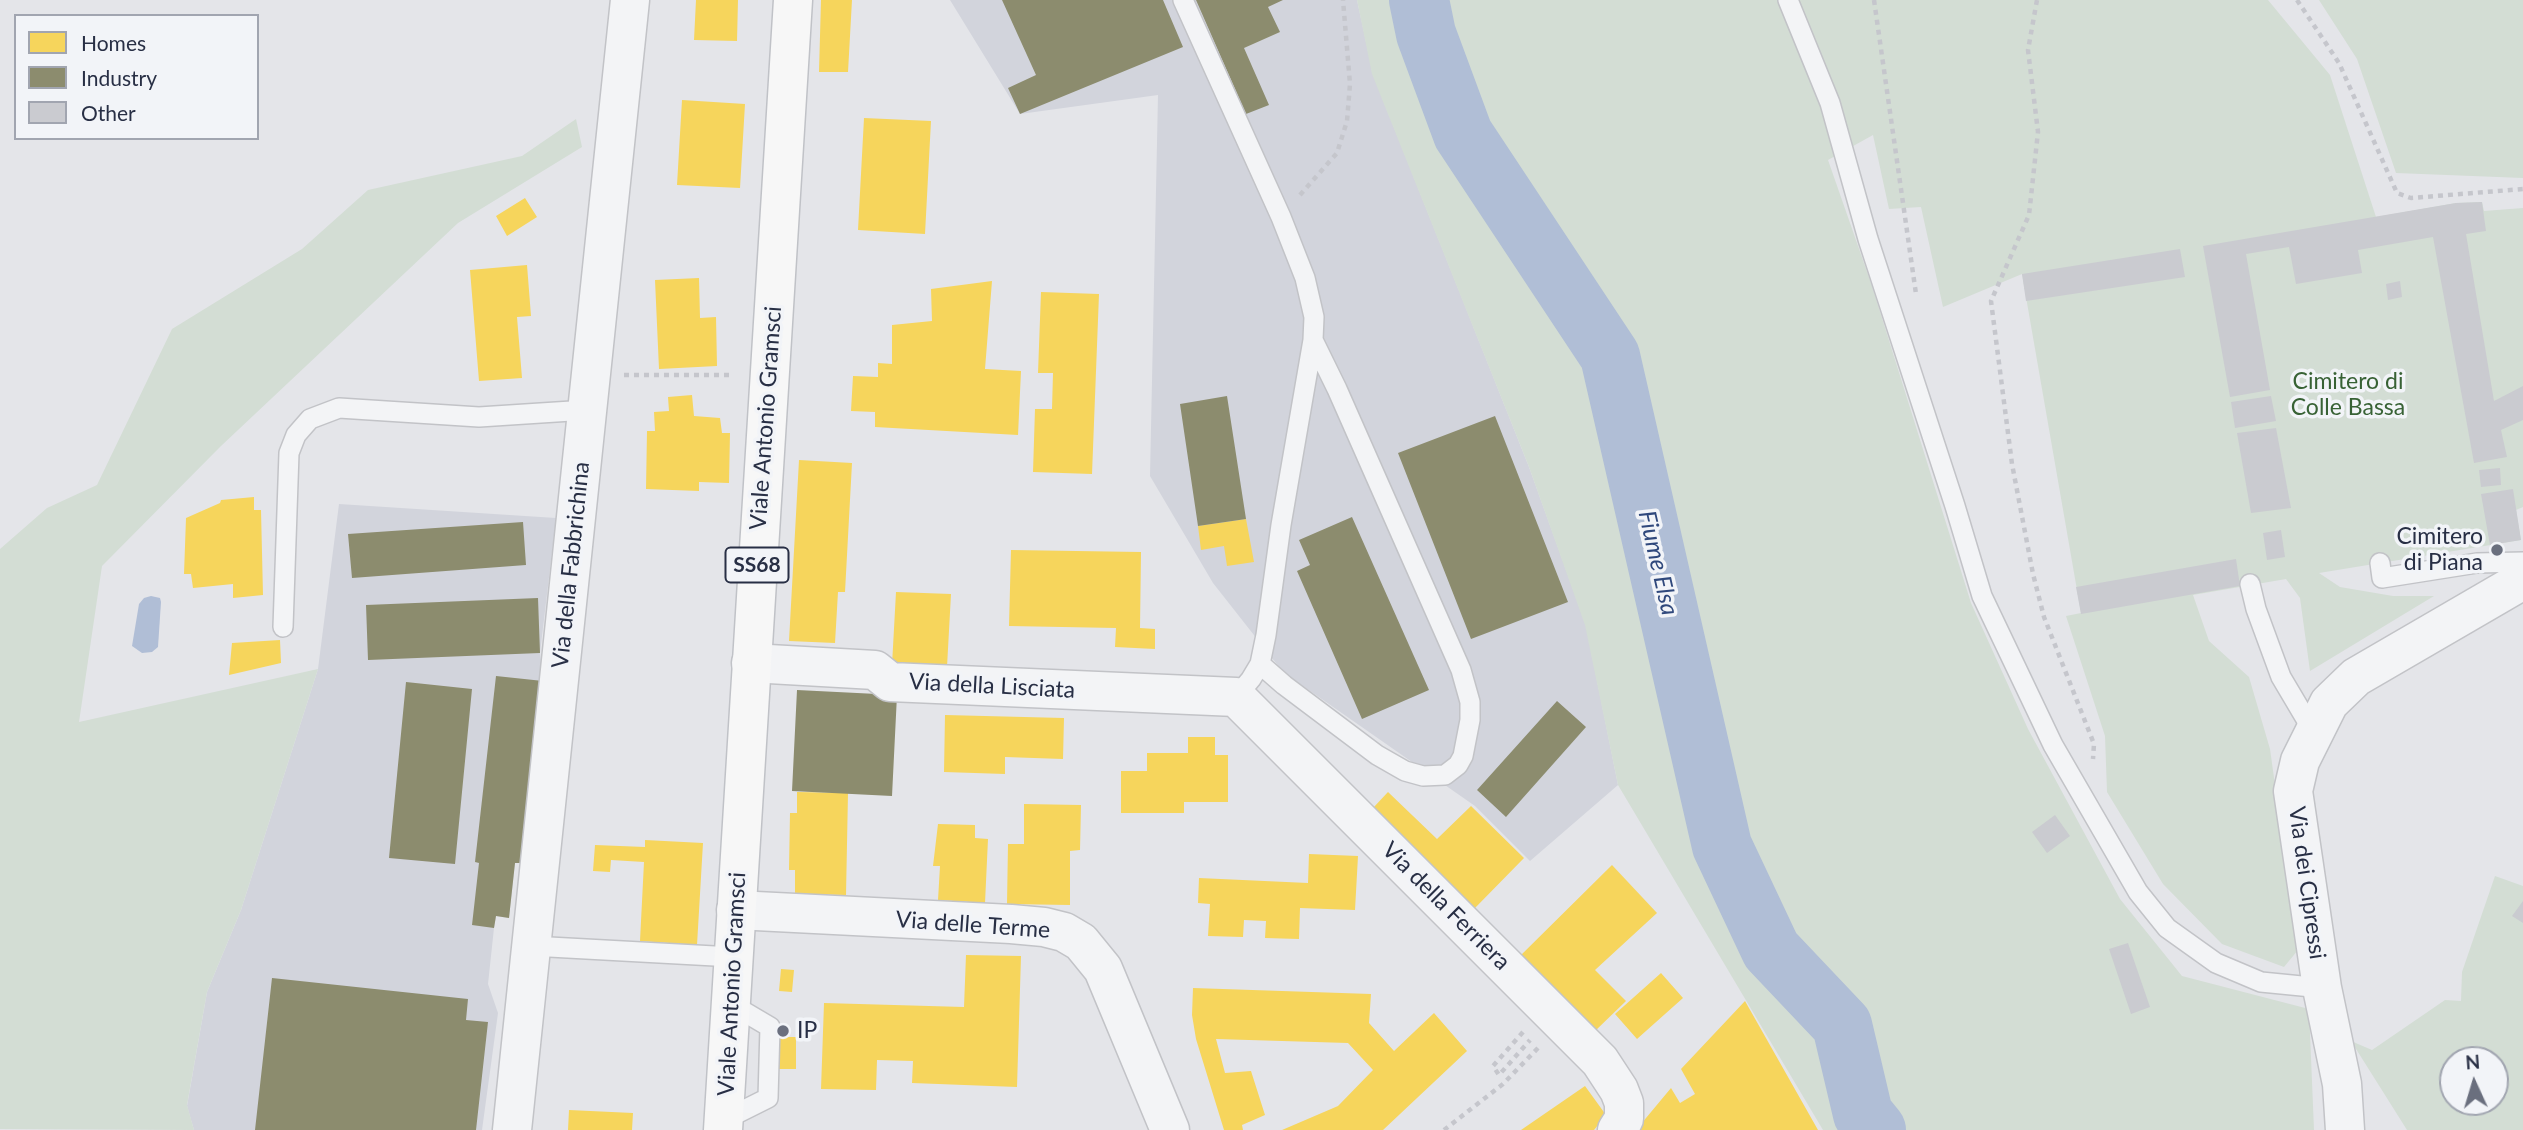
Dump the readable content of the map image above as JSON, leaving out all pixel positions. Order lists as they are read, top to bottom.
{
  "streets": {
    "main road": ["Viale Antonio Gramsci", "SS68"],
    "street": [
      "Via della Fabbrichina",
      "Via della Lisciata",
      "Via dei Cipressi",
      "Via della Ferriera",
      "Via delle Terme"
    ]
  },
  "crossings": [
    ["Viale Antonio Gramsci", "Via della Lisciata"],
    ["Viale Antonio Gramsci", "Via delle Terme"],
    ["Via della Lisciata", "Via della Ferriera"]
  ],
  "water": ["Fiume Elsa"],
  "parks": ["Cimitero di Colle Bassa"],
  "places": ["Cimitero di Piana", "IP"],
  "legend": ["Homes", "Industry", "Other"],
  "north": "top"
}
